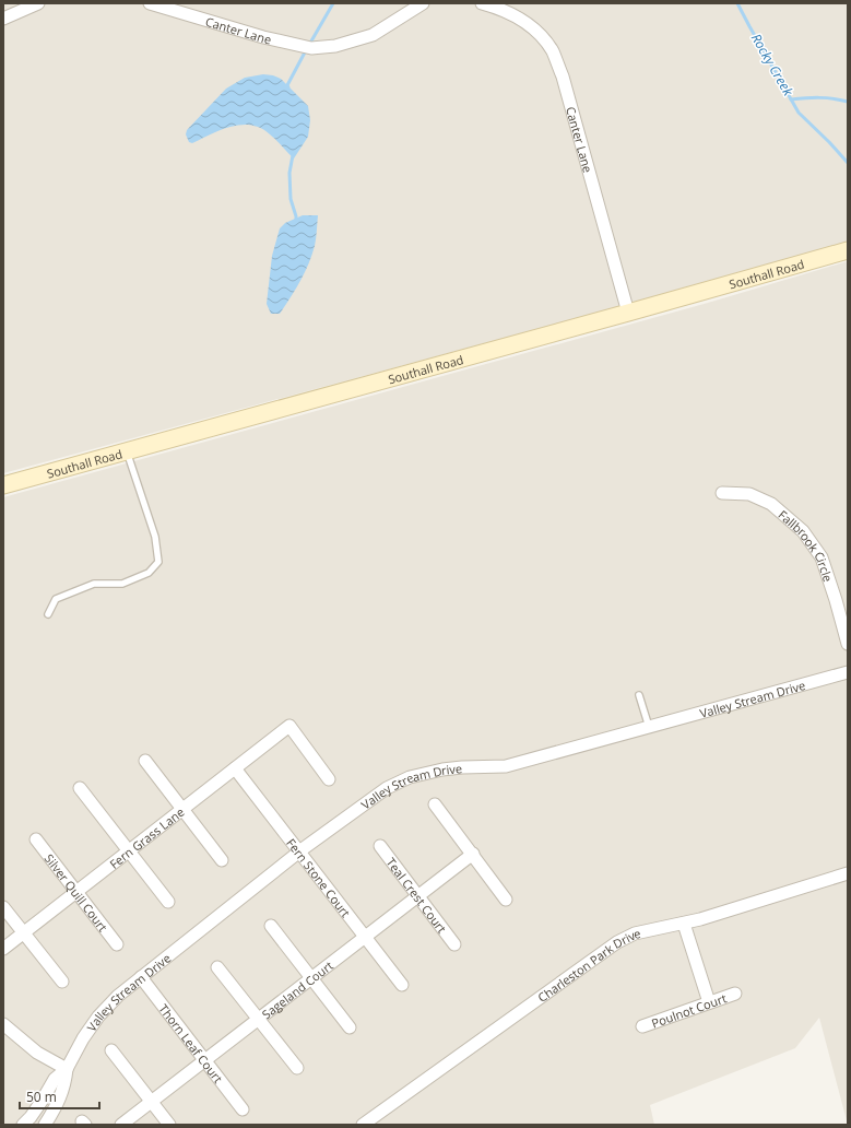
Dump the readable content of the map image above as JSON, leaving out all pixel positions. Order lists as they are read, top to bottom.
{
  "streets": {
    "street": [
      "Canter Lane",
      "Southall Road",
      "Fallbrook Circle",
      "Valley Stream Drive",
      "Fern Grass Lane",
      "Fern Stone Court",
      "Silver Quill Court",
      "Teal Crest Court",
      "Charleston Park Drive",
      "Sageland Court",
      "Poulnot Court",
      "Thorn Leaf Court"
    ]
  },
  "crossings": [
    ["Canter Lane", "Southall Road"],
    ["Valley Stream Drive", "Fern Stone Court"],
    ["Valley Stream Drive", "Thorn Leaf Court"],
    ["Fern Grass Lane", "Fern Stone Court"],
    ["Fern Grass Lane", "Silver Quill Court"],
    ["Fern Stone Court", "Sageland Court"],
    ["Teal Crest Court", "Sageland Court"],
    ["Sageland Court", "Thorn Leaf Court"]
  ],
  "water": ["Rocky Creek"],
  "scale_bar": "50 m"
}
